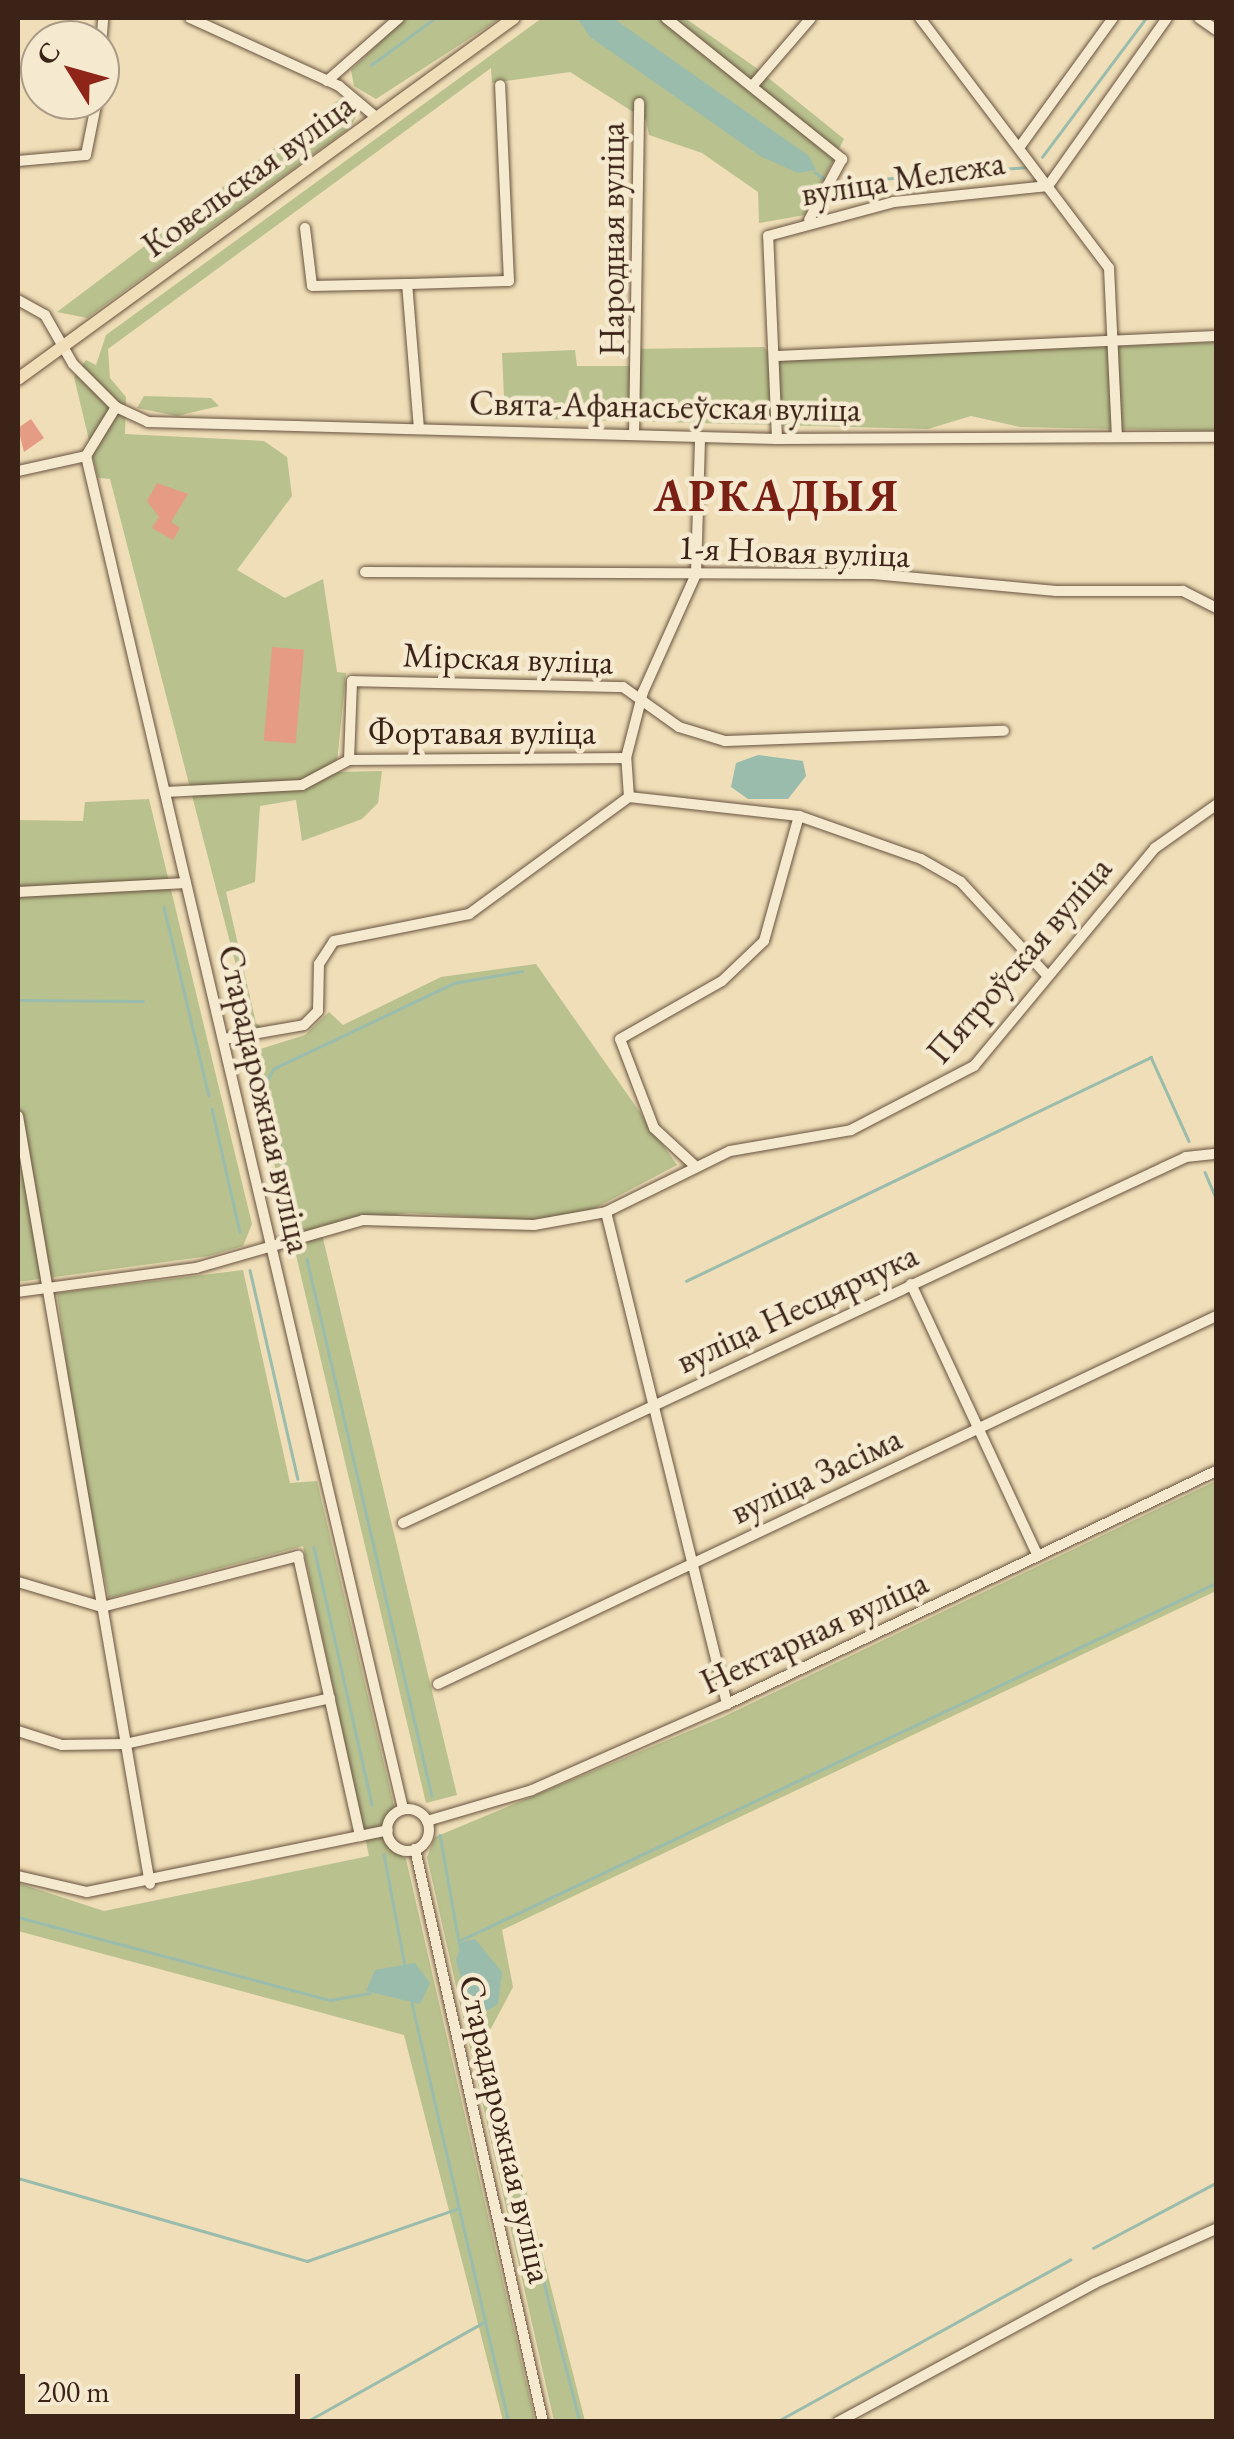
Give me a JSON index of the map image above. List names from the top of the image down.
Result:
{
  "streets": {
    "main road": ["Ковельская вуліца"],
    "street": [
      "вуліца Мележа",
      "Народная вуліца",
      "Свята-Афанасьеўская вуліца",
      "1-я Новая вуліца",
      "Мірская вуліца",
      "Фортавая вуліца",
      "Пятроўская вуліца",
      "Старадарожная вуліца",
      "вуліца Несцярчука",
      "вуліца Засіма",
      "Нектарная вуліца"
    ]
  },
  "crossings": [
    ["вуліца Мележа", "Свята-Афанасьеўская вуліца"],
    ["Народная вуліца", "Свята-Афанасьеўская вуліца"],
    ["Мірская вуліца", "Фортавая вуліца"],
    ["Фортавая вуліца", "Старадарожная вуліца"],
    ["Пятроўская вуліца", "Старадарожная вуліца"]
  ],
  "districts": ["АРКАДЫЯ"],
  "scale_bar": "200 m",
  "north": "top left"
}
